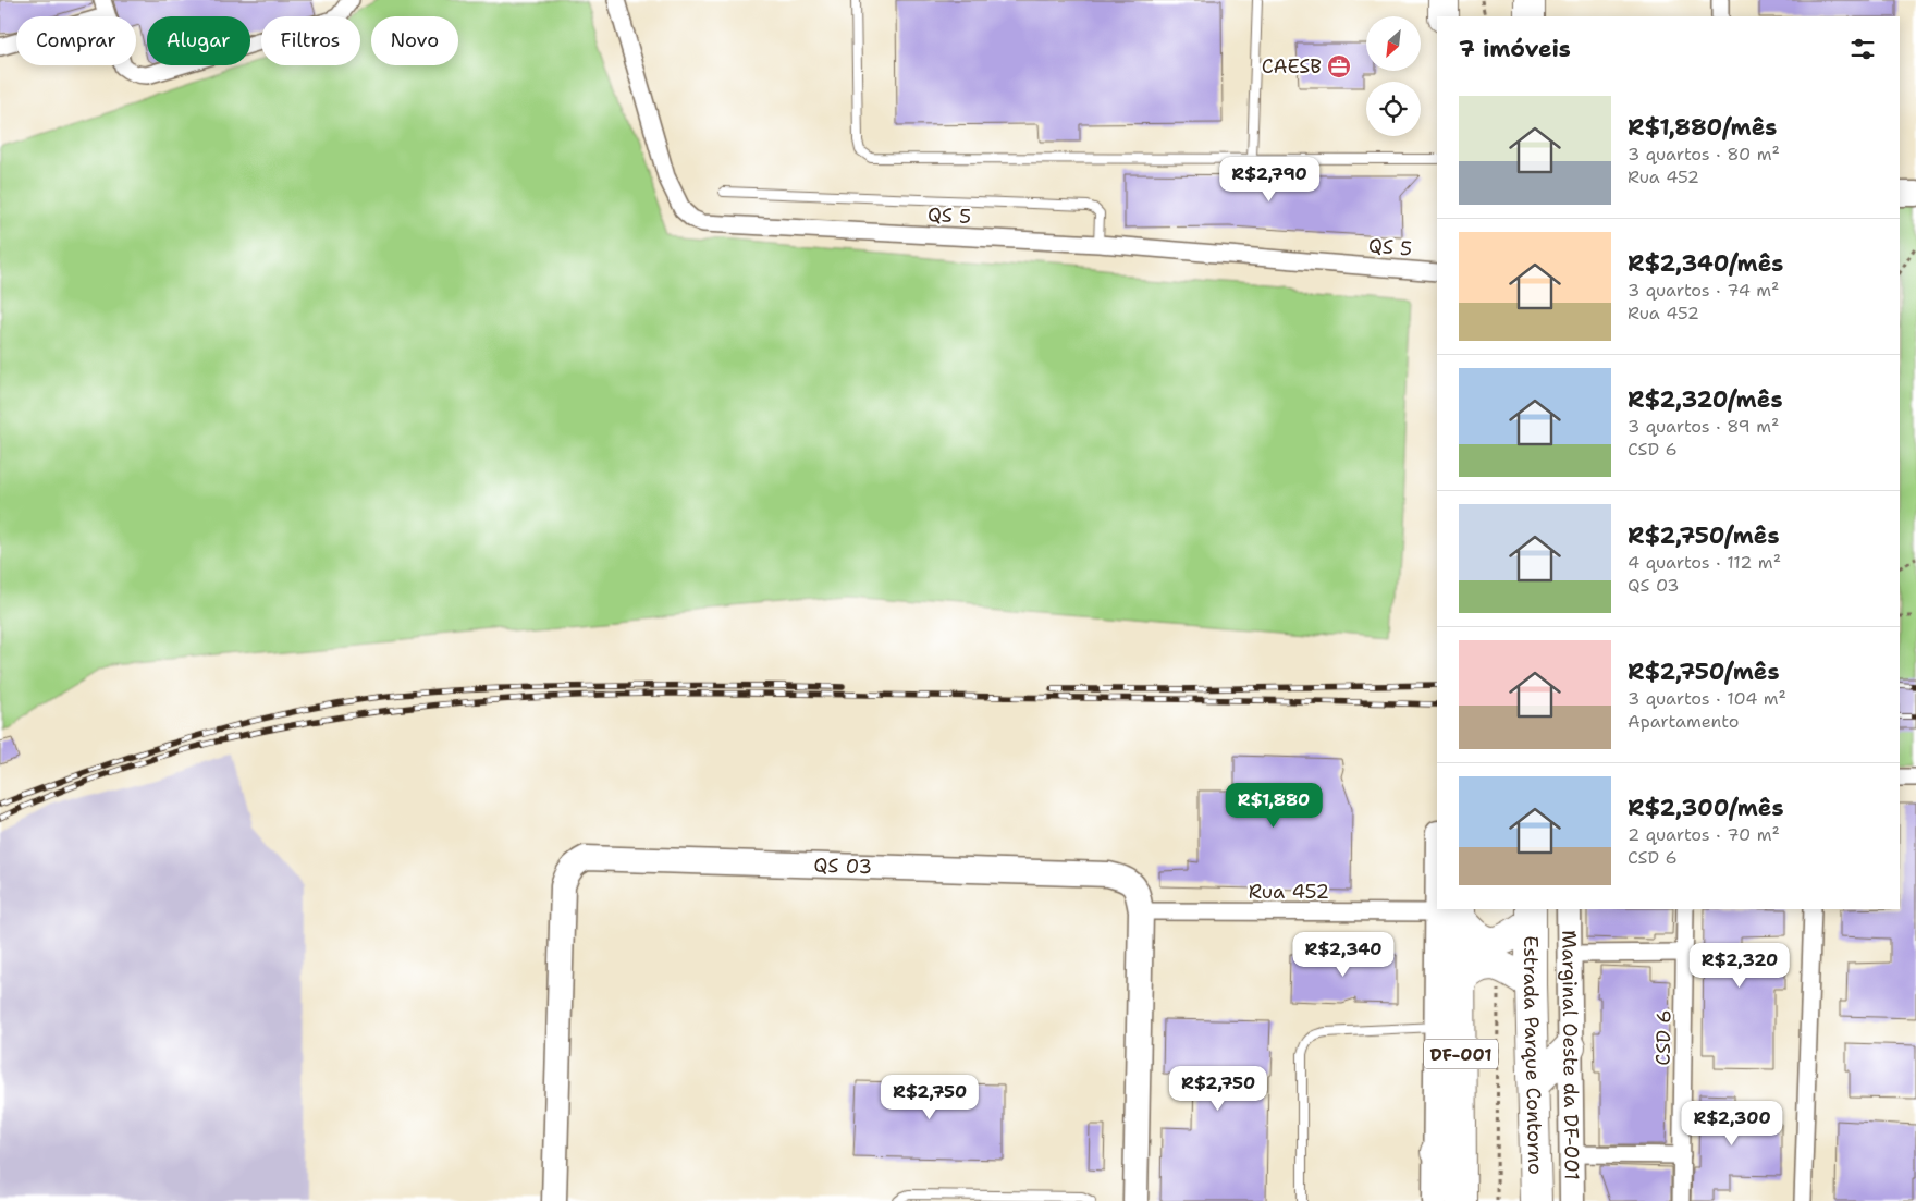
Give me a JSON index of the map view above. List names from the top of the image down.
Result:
{
  "streets": {
    "highway": ["DF-001", "Estrada Parque Contorno"],
    "street": [
      "QS 5",
      "QS 03",
      "Rua 452",
      "CSD 6",
      "Marginal Oeste da DF-001"
    ]
  },
  "crossings": [
    ["QS 03", "Rua 452"],
    ["Rua 452", "DF-001"]
  ],
  "places": {
    "office": ["CAESB"]
  },
  "north": "bottom left",
  "page": {
    "chip": [
      "Comprar",
      "Alugar",
      "Filtros",
      "Novo"
    ],
    "heading": "7 imóveis",
    "list": [
      {
        "name": "R$1,880/mês",
        "note": "3 quartos · 80 m² · Rua 452"
      },
      {
        "name": "R$2,340/mês",
        "note": "3 quartos · 74 m² · Rua 452"
      },
      {
        "name": "R$2,320/mês",
        "note": "3 quartos · 89 m² · CSD 6"
      },
      {
        "name": "R$2,750/mês",
        "note": "4 quartos · 112 m² · QS 03"
      },
      {
        "name": "R$2,750/mês",
        "note": "3 quartos · 104 m² · Apartamento"
      },
      {
        "name": "R$2,300/mês",
        "note": "2 quartos · 70 m² · CSD 6"
      }
    ],
    "price": [
      "R$2,790",
      "R$1,880",
      "R$2,340",
      "R$2,320",
      "R$2,750",
      "R$2,750",
      "R$2,300"
    ]
  }
}
